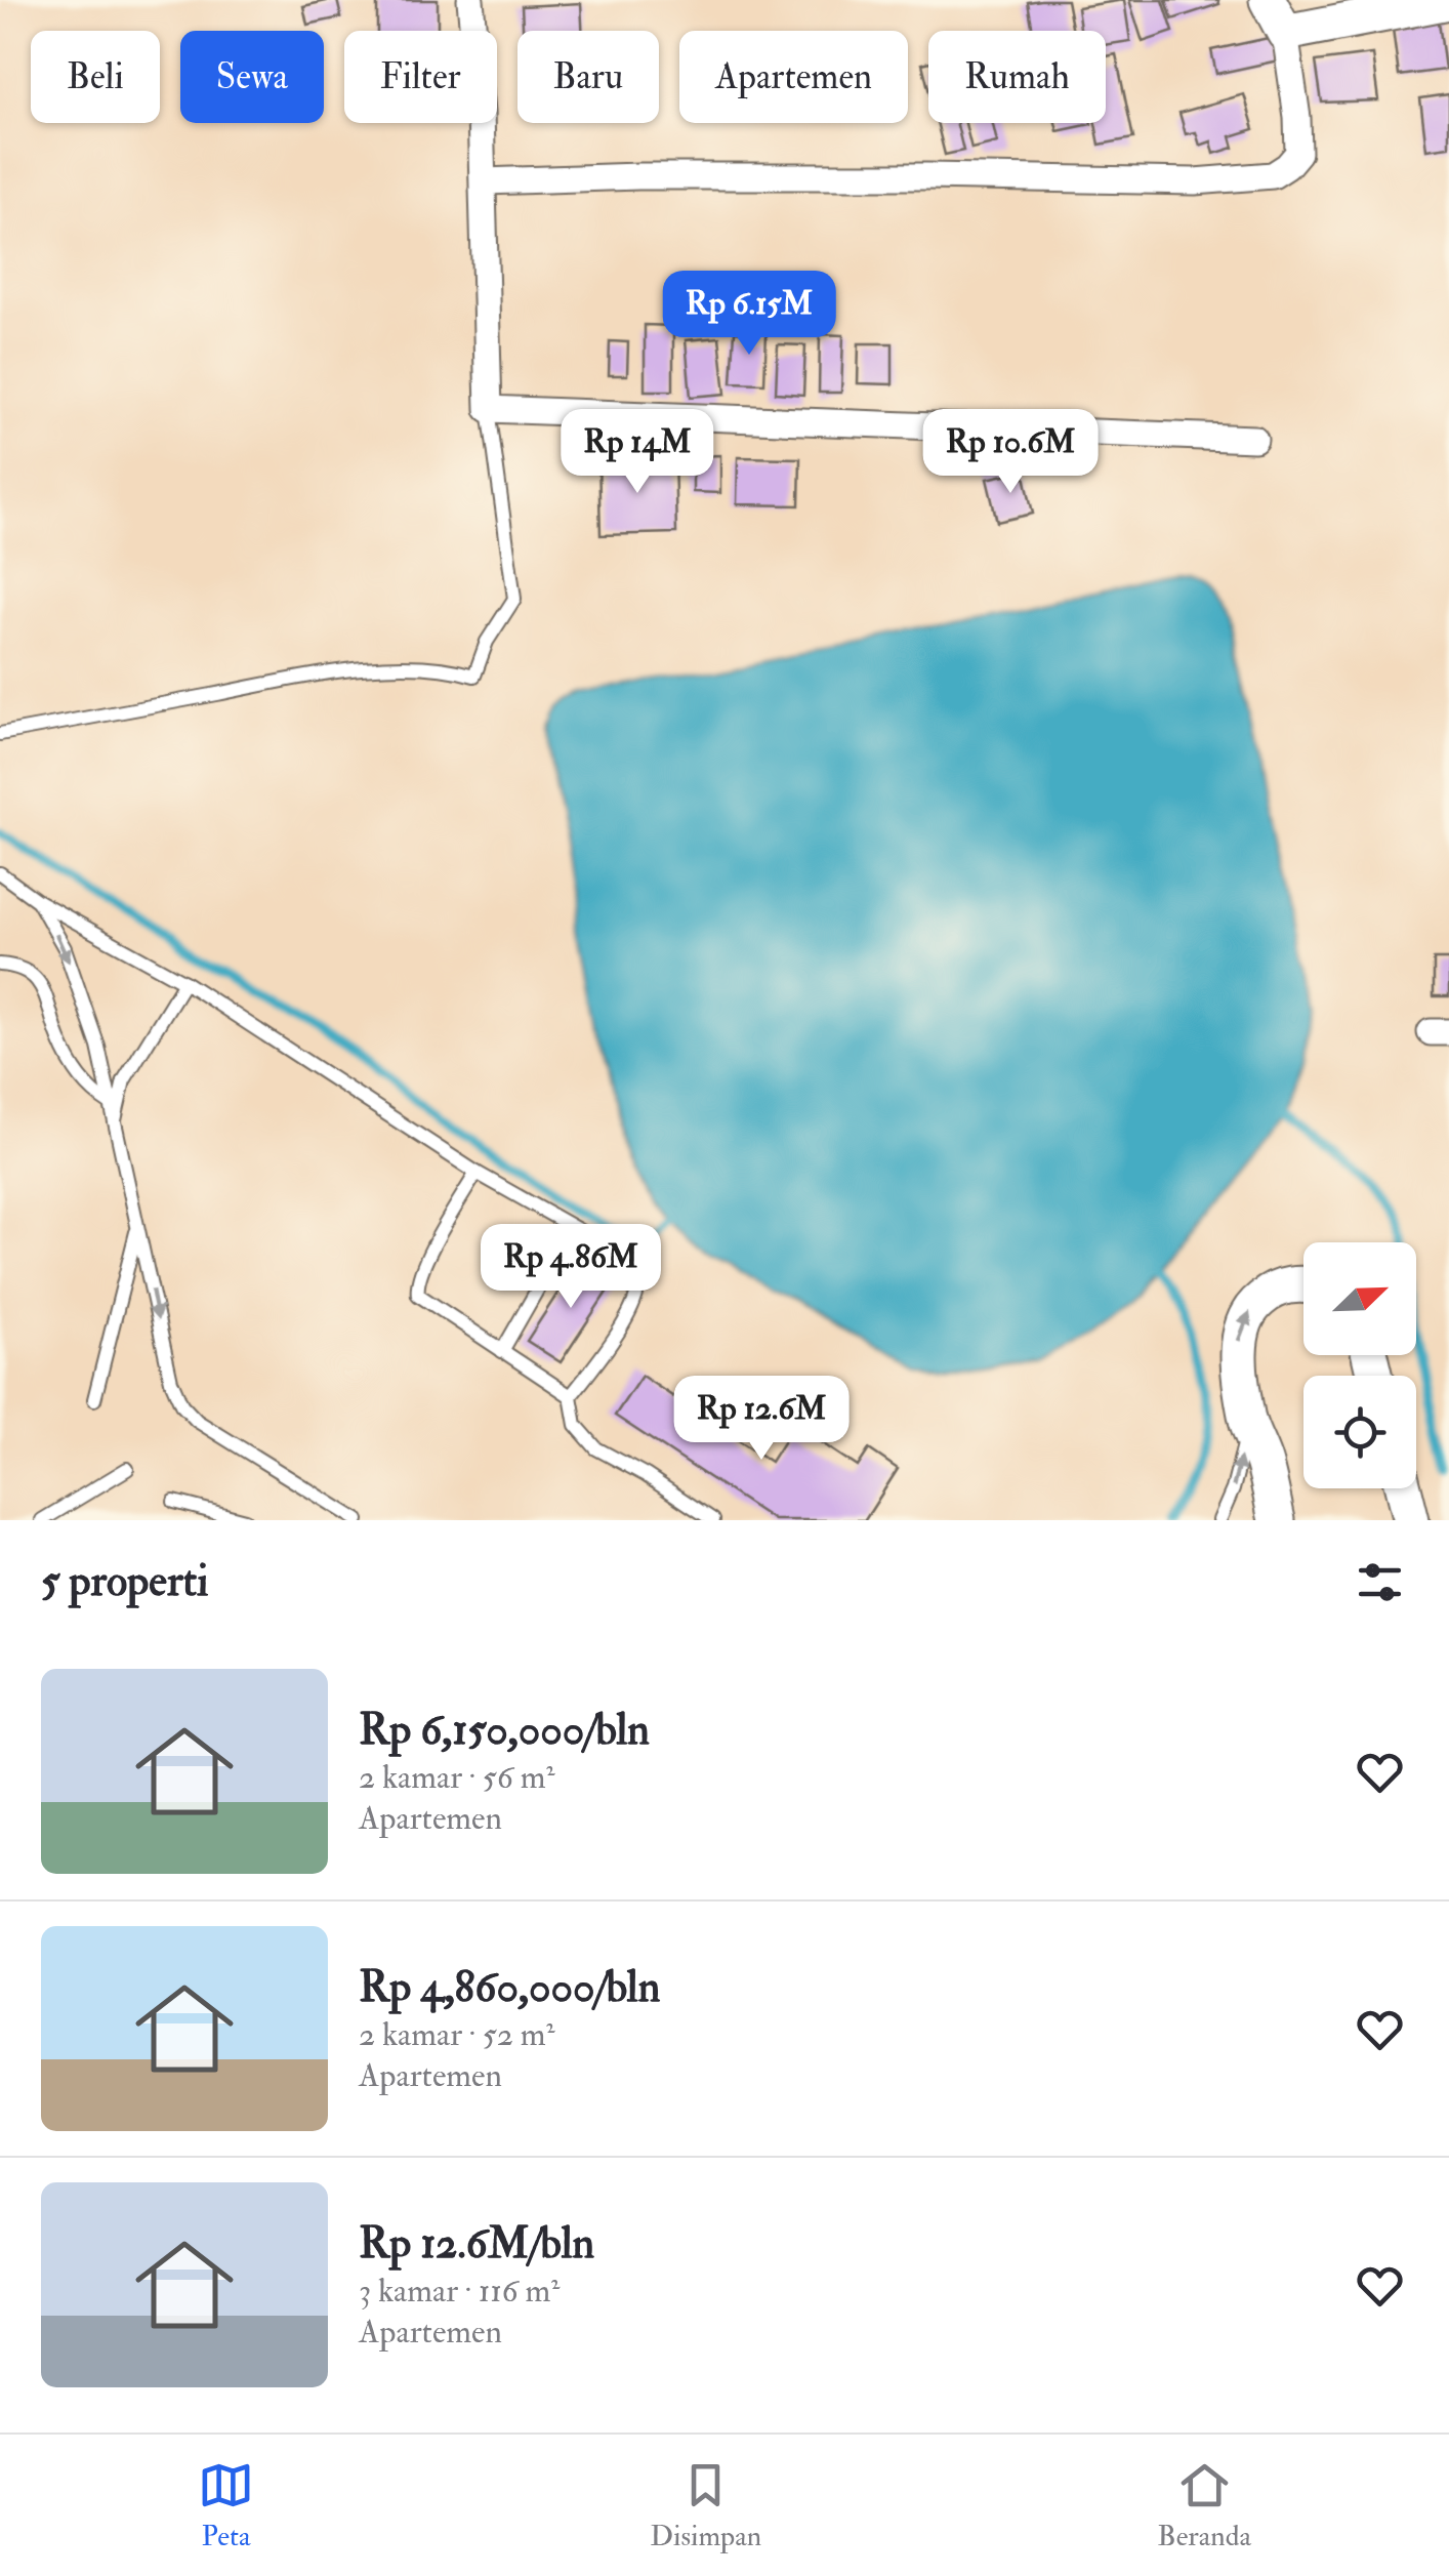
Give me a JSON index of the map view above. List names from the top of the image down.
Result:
{
  "north": "top right",
  "page": {
    "chip": [
      "Beli",
      "Sewa",
      "Filter",
      "Baru",
      "Apartemen",
      "Rumah"
    ],
    "price": [
      "Rp 6.15M",
      "Rp 14M",
      "Rp 10.6M",
      "Rp 4.86M",
      "Rp 12.6M"
    ],
    "heading": "5 properti",
    "list": [
      {
        "name": "Rp 6,150,000/bln",
        "note": "2 kamar · 56 m² · Apartemen"
      },
      {
        "name": "Rp 4,860,000/bln",
        "note": "2 kamar · 52 m² · Apartemen"
      },
      {
        "name": "Rp 12.6M/bln",
        "note": "3 kamar · 116 m² · Apartemen"
      }
    ],
    "tabs": ["Peta", "Disimpan", "Beranda"]
  }
}
